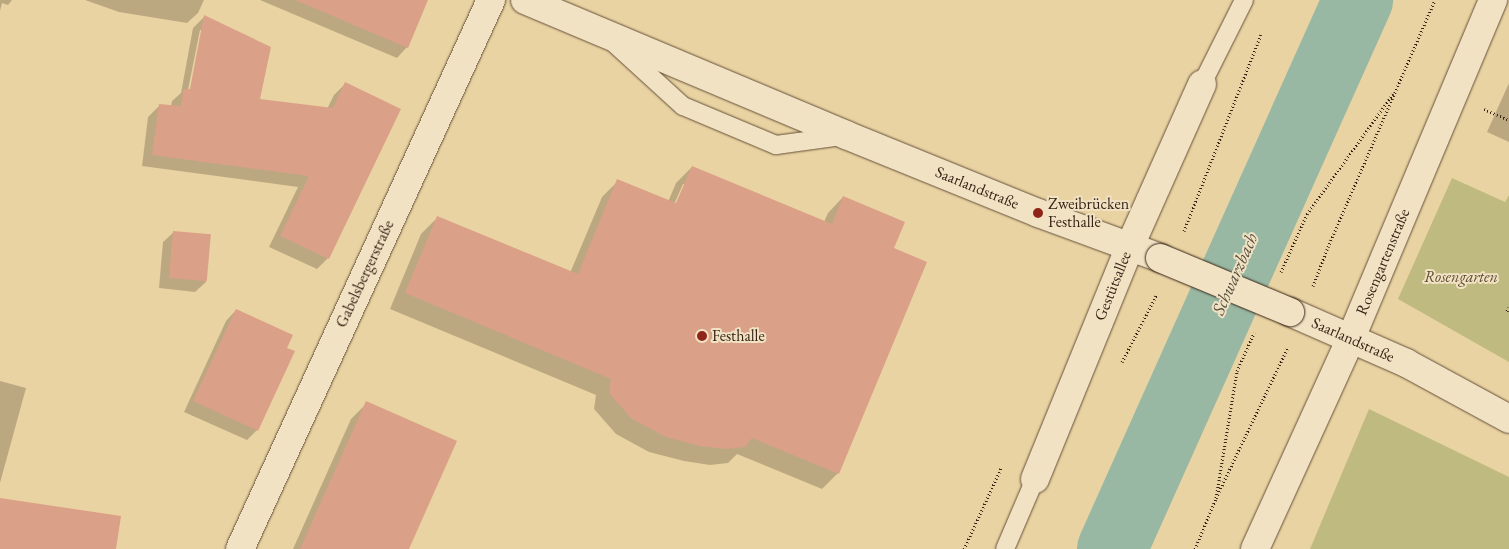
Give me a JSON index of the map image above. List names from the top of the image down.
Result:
{
  "streets": {
    "street": [
      "Saarlandstraße",
      "Rosengartenstraße",
      "Gabelsbergerstraße",
      "Gestütsallee"
    ]
  },
  "crossings": [
    ["Saarlandstraße", "Rosengartenstraße"],
    ["Saarlandstraße", "Gestütsallee"]
  ],
  "water": ["Schwarzbach"],
  "parks": ["Rosengarten"],
  "places": ["Zweibrücken Festhalle", "Festhalle"]
}
